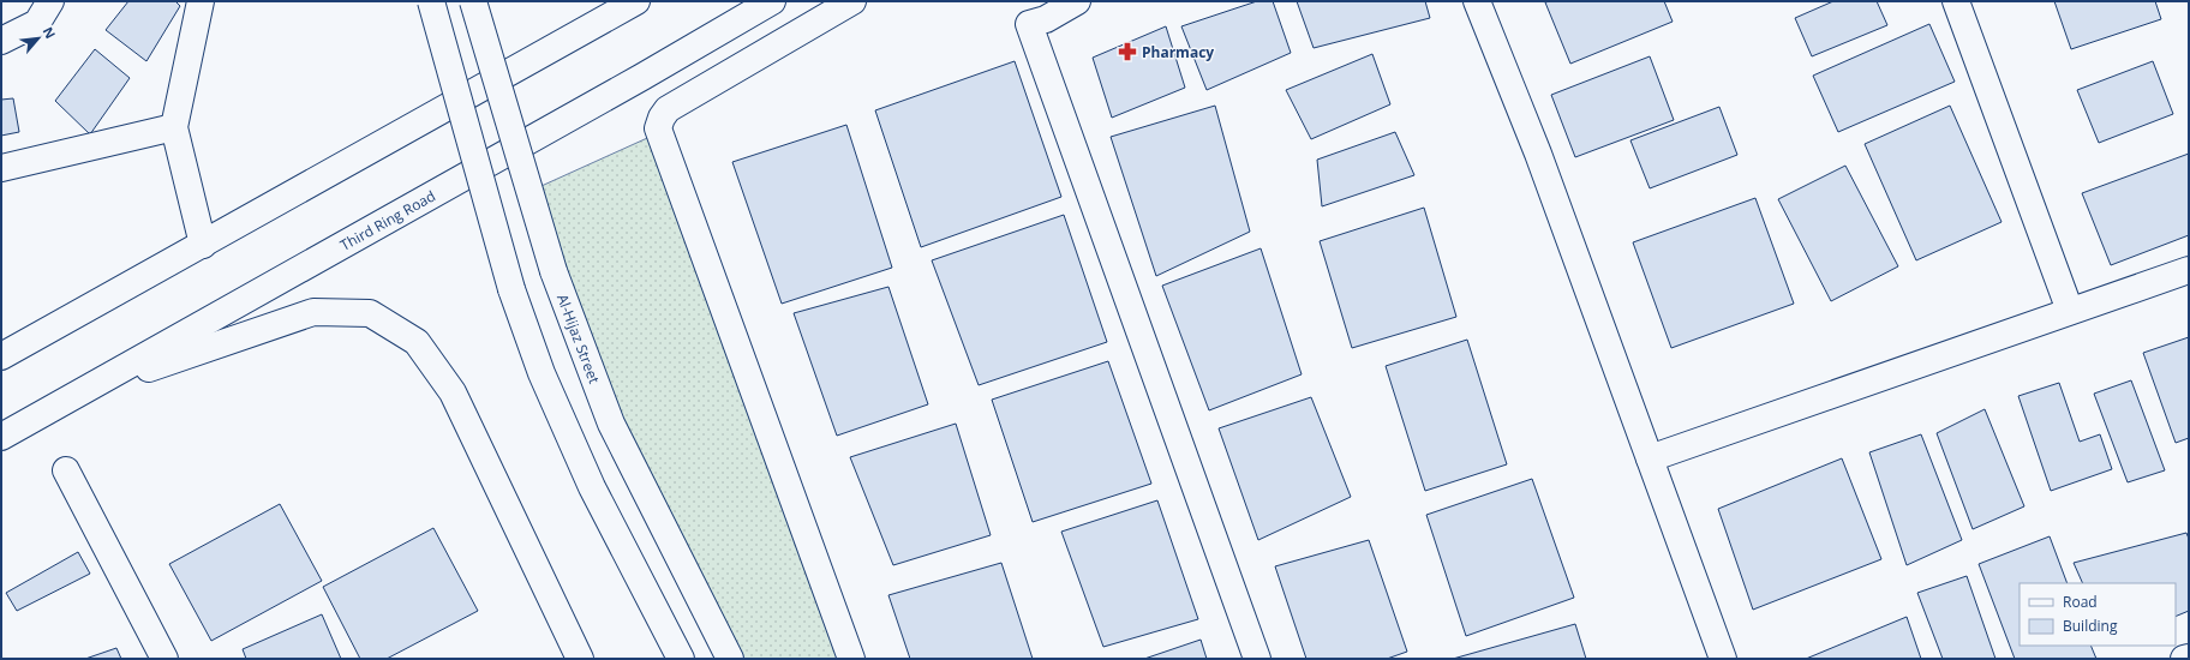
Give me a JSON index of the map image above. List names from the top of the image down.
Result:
{
  "streets": {
    "main road": ["Third Ring Road", "Al-Hijaz Street"]
  },
  "places": {
    "pharmacy": ["Pharmacy"]
  },
  "legend": ["Road", "Building"],
  "north": "top right"
}
